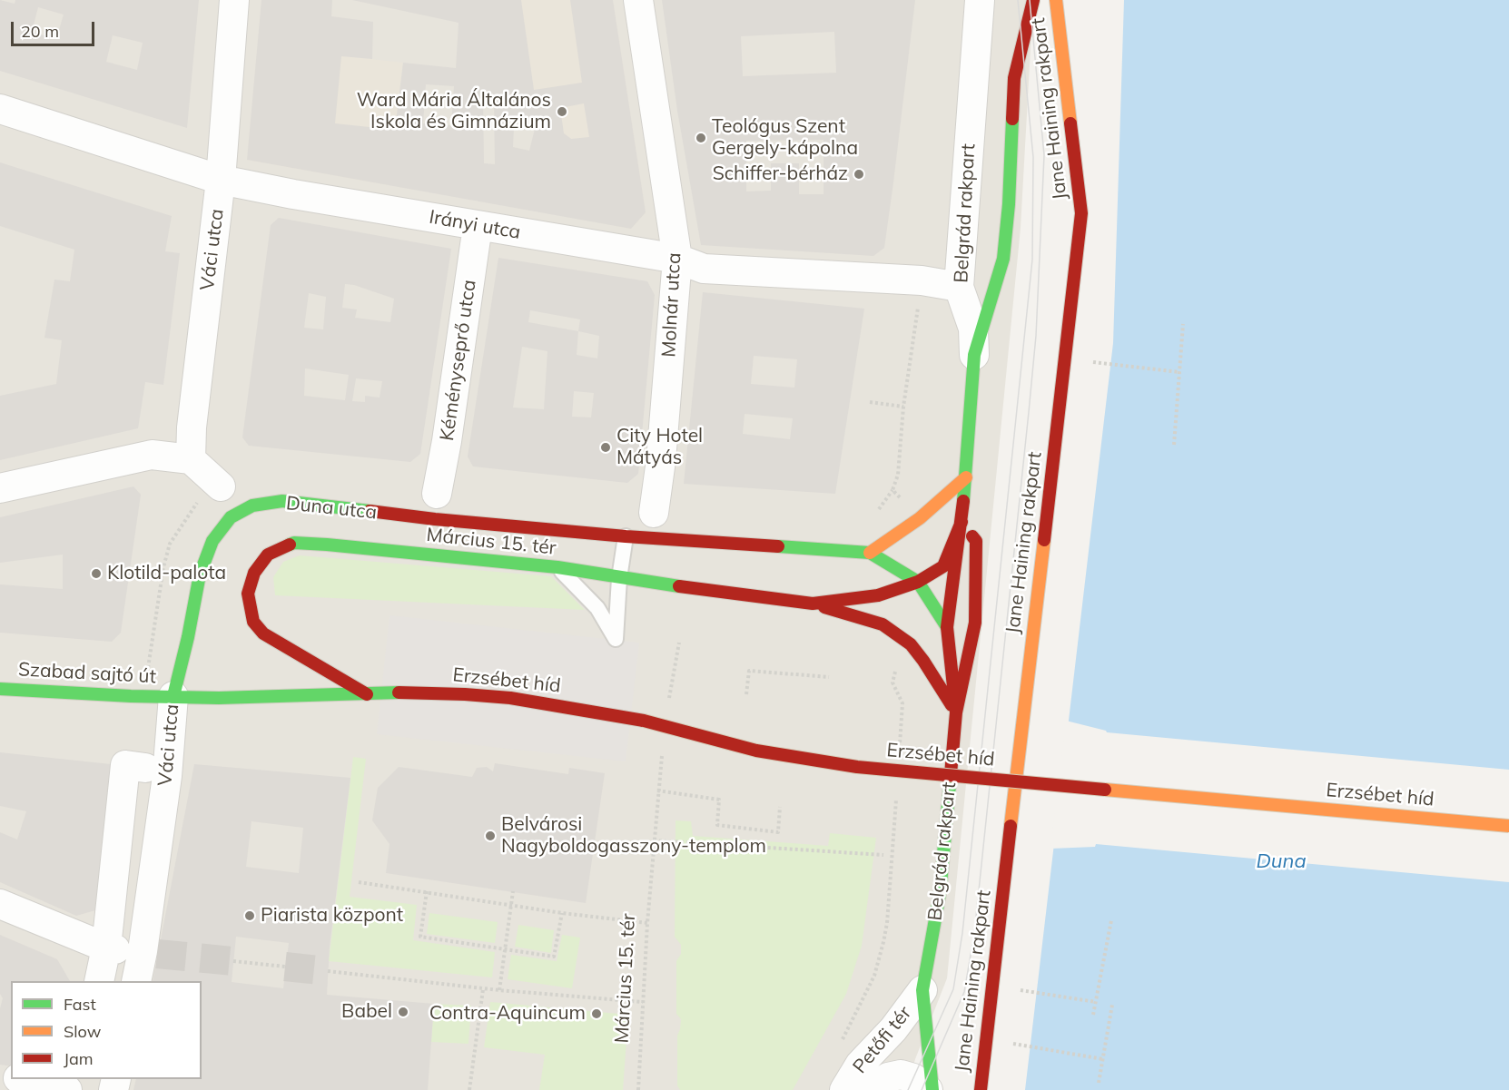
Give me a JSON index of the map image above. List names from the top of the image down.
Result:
{
  "streets": {
    "street": [
      "Jane Haining rakpart",
      "Belgrád rakpart",
      "Irányi utca",
      "Váci utca",
      "Molnár utca",
      "Kéményseprő utca",
      "Duna utca",
      "Március 15. tér",
      "Szabad sajtó út",
      "Erzsébet híd",
      "Petőfi tér"
    ]
  },
  "crossings": [
    ["Belgrád rakpart", "Irányi utca"],
    ["Belgrád rakpart", "Március 15. tér"],
    ["Belgrád rakpart", "Petőfi tér"],
    ["Irányi utca", "Váci utca"],
    ["Irányi utca", "Molnár utca"],
    ["Irányi utca", "Kéményseprő utca"],
    ["Váci utca", "Duna utca"],
    ["Váci utca", "Szabad sajtó út"],
    ["Kéményseprő utca", "Duna utca"],
    ["Kéményseprő utca", "Március 15. tér"],
    ["Duna utca", "Március 15. tér"],
    ["Március 15. tér", "Erzsébet híd"]
  ],
  "water": ["Duna"],
  "places": [
    "Ward Mária Általános Iskola és Gimnázium",
    "Teológus Szent Gergely-kápolna",
    "Schiffer-bérház",
    "City Hotel Mátyás",
    "Klotild-palota",
    "Belvárosi Nagyboldogasszony-templom",
    "Piarista központ",
    "Babel",
    "Contra-Aquincum"
  ],
  "legend": ["Fast", "Slow", "Jam"],
  "scale_bar": "20 m"
}
